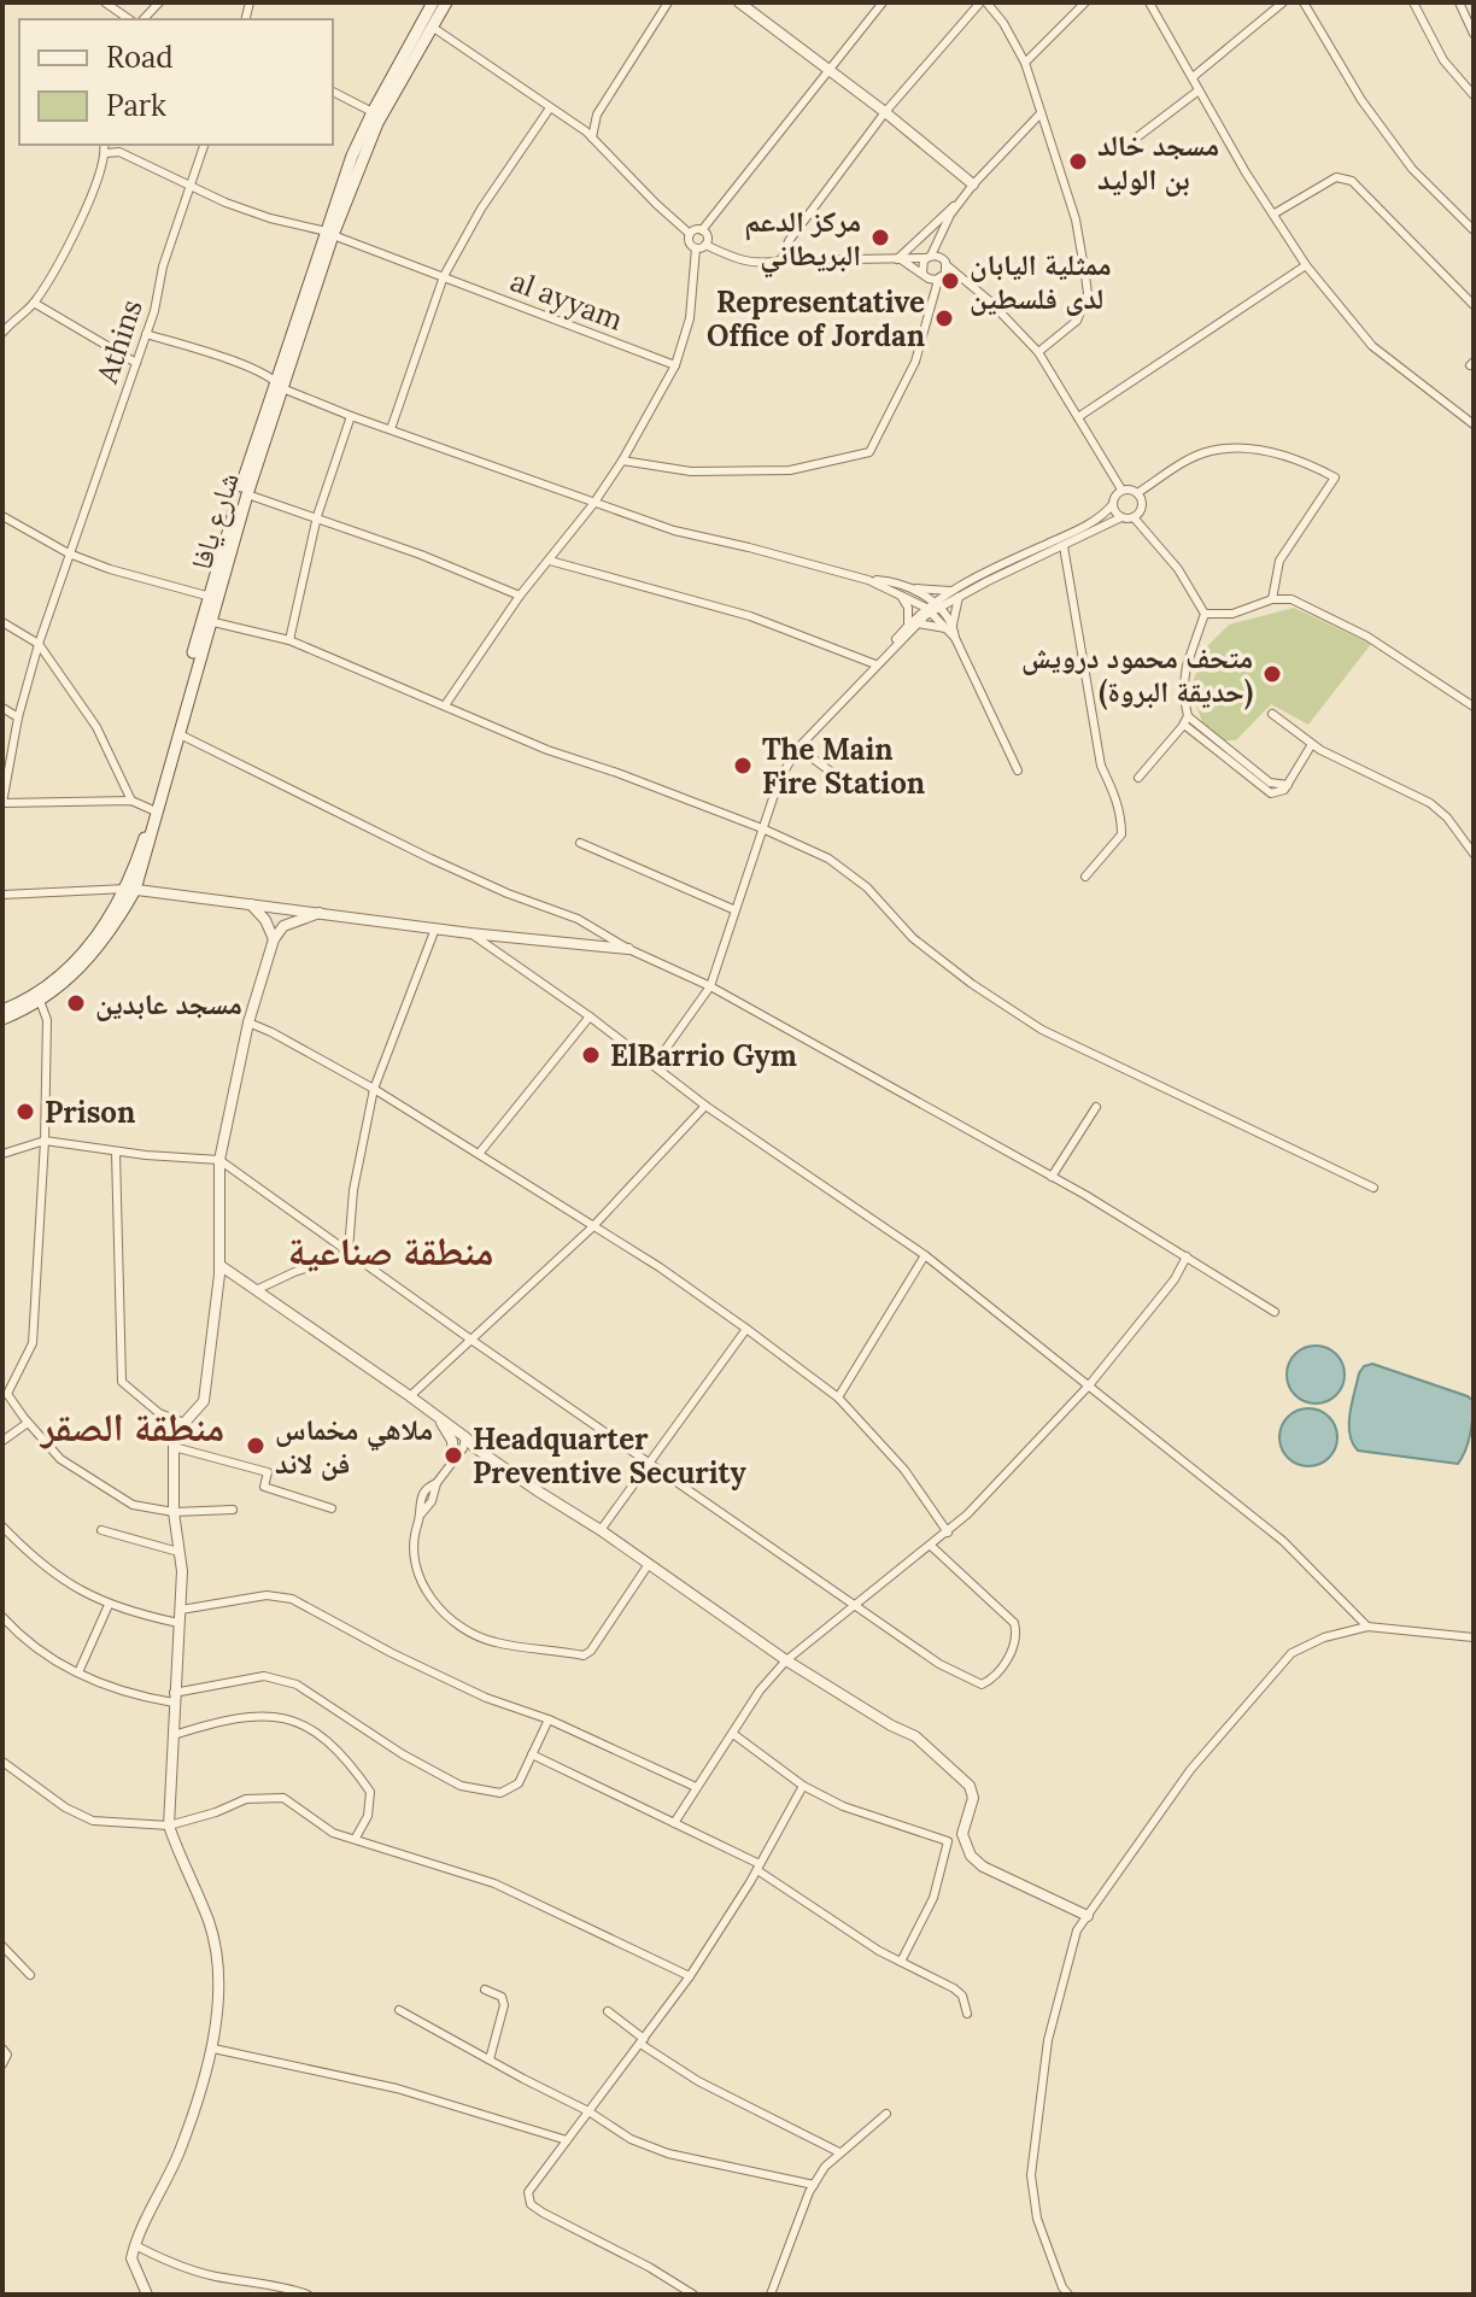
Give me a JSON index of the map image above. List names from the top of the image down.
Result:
{
  "streets": {
    "main road": ["شارع يافا"],
    "street": ["al ayyam", "Athins"]
  },
  "crossings": [
    ["al ayyam", "Athins"],
    ["al ayyam", "شارع يافا"]
  ],
  "districts": ["منطقة صناعية", "منطقة الصقر"],
  "places": [
    "مسجد خالد بن الوليد",
    "مركز الدعم البريطاني",
    "ممثلية اليابان لدى فلسطين",
    "Representative Office of Jordan",
    "متحف محمود درويش (حديقة البروة)",
    "The Main Fire Station",
    "مسجد عابدين",
    "ElBarrio Gym",
    "Prison",
    "ملاهي مخماس فن لاند",
    "Headquarter Preventive Security"
  ],
  "legend": ["Road", "Park"]
}
